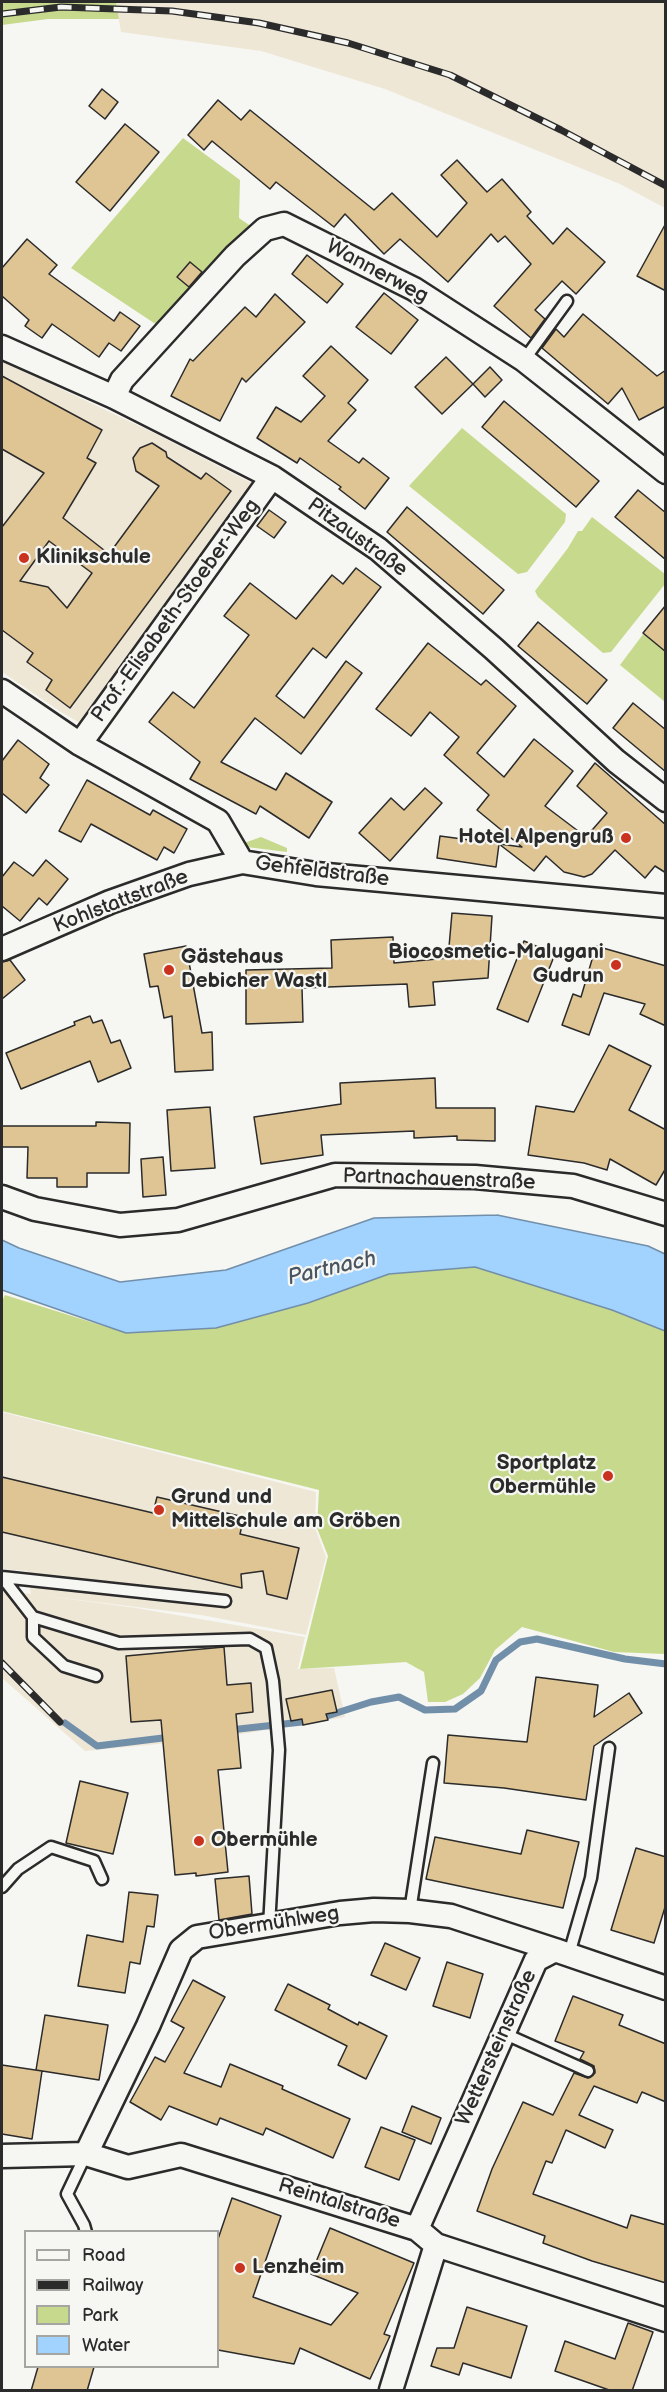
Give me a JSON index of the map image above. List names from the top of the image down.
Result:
{
  "streets": {
    "street": [
      "Wannerweg",
      "Pitzaustraße",
      "Prof.-Elisabeth-Stoeber-Weg",
      "Gehfeldstraße",
      "Kohlstattstraße",
      "Partnachauenstraße",
      "Obermühlweg",
      "Wettersteinstraße",
      "Reintalstraße"
    ]
  },
  "crossings": [
    ["Wannerweg", "Pitzaustraße"],
    ["Pitzaustraße", "Prof.-Elisabeth-Stoeber-Weg"],
    ["Prof.-Elisabeth-Stoeber-Weg", "Gehfeldstraße"],
    ["Gehfeldstraße", "Kohlstattstraße"],
    ["Obermühlweg", "Wettersteinstraße"],
    ["Obermühlweg", "Reintalstraße"],
    ["Wettersteinstraße", "Reintalstraße"]
  ],
  "water": ["Partnach"],
  "places": [
    "Klinikschule",
    "Hotel Alpengruß",
    "Biocosmetic-Malugani Gudrun",
    "Gästehaus Debicher Wastl",
    "Sportplatz Obermühle",
    "Grund und Mittelschule am Gröben",
    "Obermühle",
    "Lenzheim"
  ],
  "legend": [
    "Road",
    "Railway",
    "Park",
    "Water"
  ]
}
